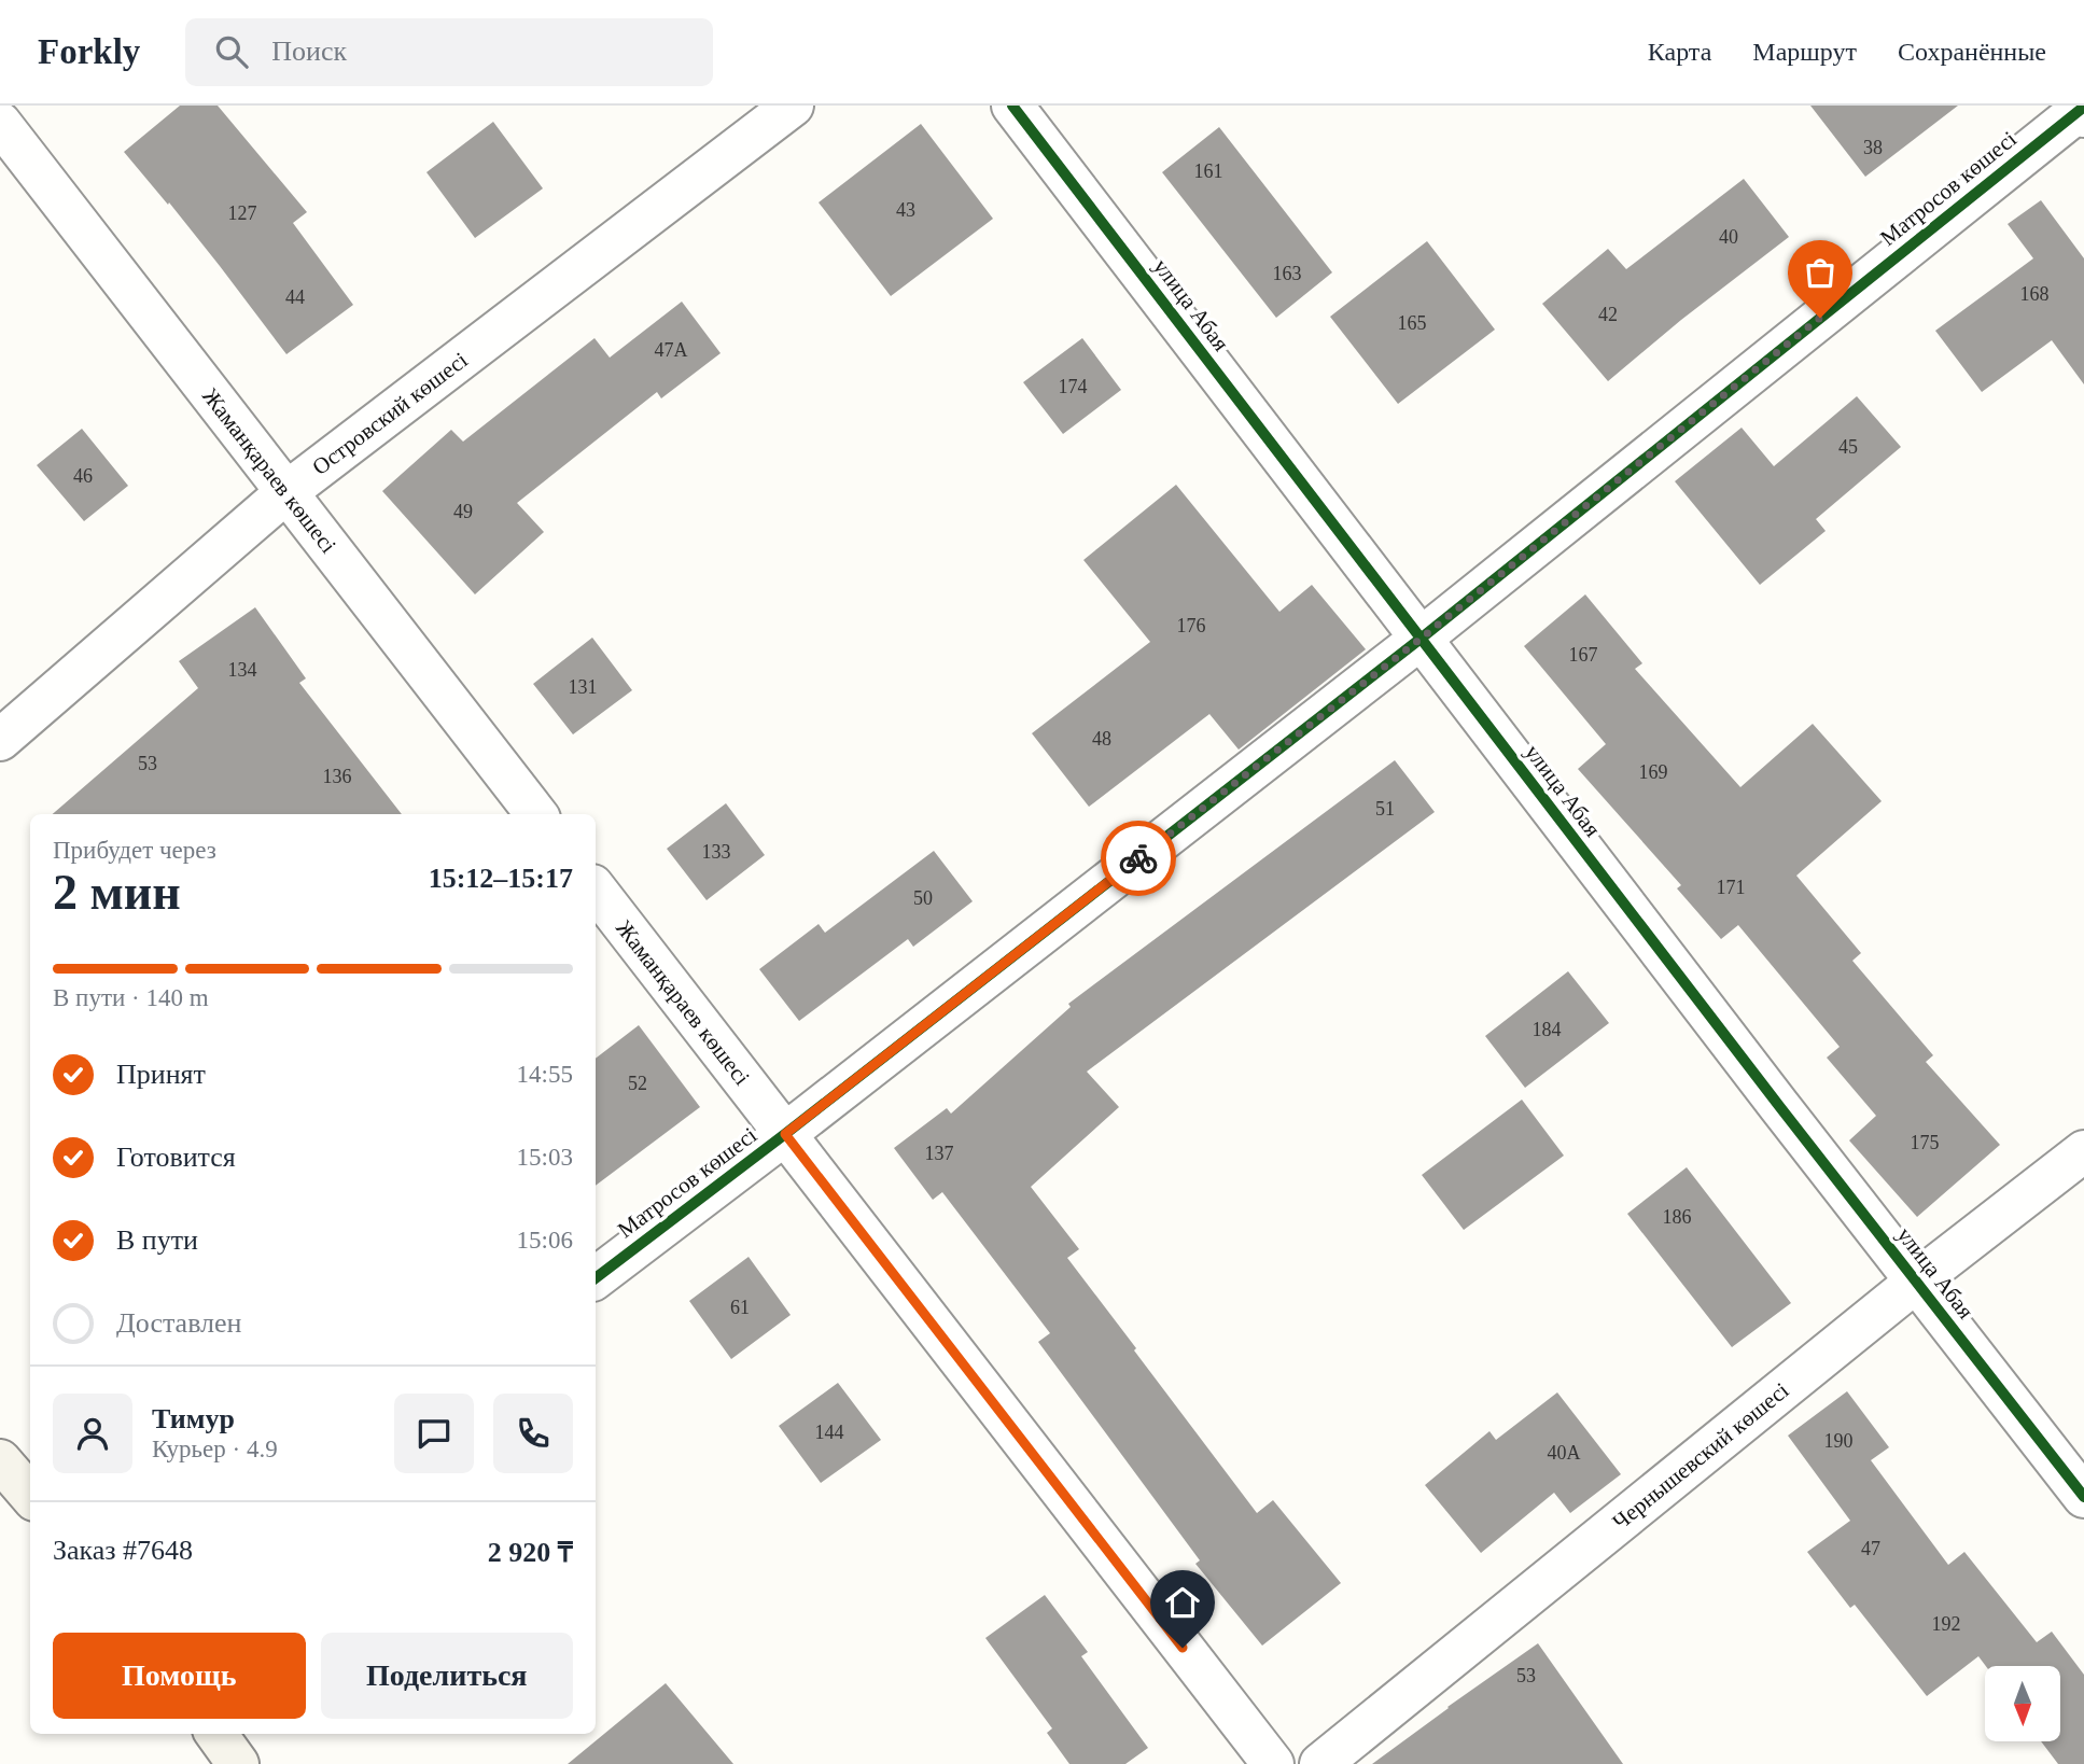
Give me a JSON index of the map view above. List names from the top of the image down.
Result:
{
  "streets": {
    "street": [
      "Матросов көшесі",
      "улица Абая",
      "Островский көшесі",
      "Жаманқараев көшесі",
      "Чернышевский көшесі"
    ]
  },
  "crossings": [
    ["Матросов көшесі", "улица Абая"],
    ["Матросов көшесі", "Жаманқараев көшесі"],
    ["улица Абая", "Чернышевский көшесі"],
    ["Островский көшесі", "Жаманқараев көшесі"]
  ],
  "house_numbers": [
    "38",
    "161",
    "43",
    "127",
    "40",
    "163",
    "168",
    "44",
    "42",
    "165",
    "47А",
    "174",
    "45",
    "46",
    "49",
    "176",
    "167",
    "134",
    "131",
    "48",
    "53",
    "169",
    "136",
    "51",
    "133",
    "171",
    "50",
    "184",
    "52",
    "175",
    "137",
    "186",
    "61",
    "144",
    "190",
    "40А",
    "47",
    "192",
    "53"
  ],
  "north": "bottom",
  "page": {
    "header": "Forkly",
    "search": "Поиск",
    "nav": ["Карта", "Маршрут", "Сохранённые"],
    "heading": ["2 мин", "Прибудет через", "15:12–15:17"],
    "panel": [
      "Тимур",
      "Курьер · 4.9",
      "Заказ #7648",
      "2 920 ₸"
    ],
    "bar": "В пути · 140 m",
    "list": [
      ["Принят", "14:55"],
      ["Готовится", "15:03"],
      ["В пути", "15:06"],
      "Доставлен"
    ],
    "buttons": ["Помощь", "Поделиться"]
  }
}
